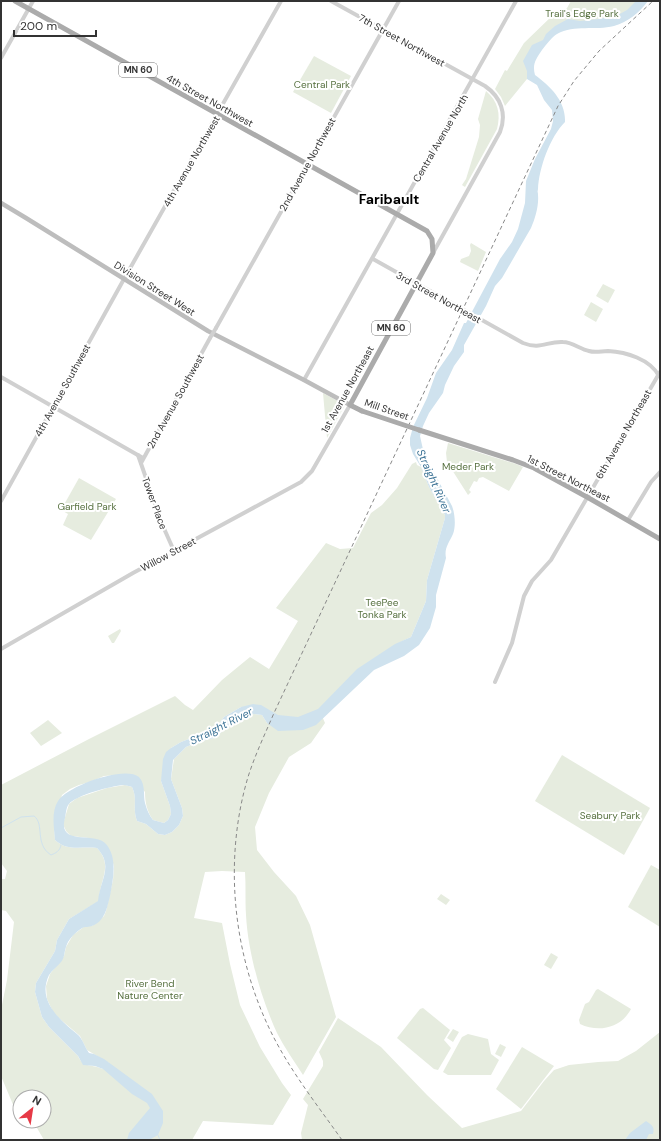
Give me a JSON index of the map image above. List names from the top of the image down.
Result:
{
  "streets": {
    "main road": [
      "MN 60",
      "4th Street Northwest",
      "Division Street West",
      "1st Avenue Northeast",
      "Mill Street",
      "1st Street Northeast"
    ],
    "street": [
      "7th Street Northwest",
      "Central Avenue North",
      "4th Avenue Northwest",
      "2nd Avenue Northwest",
      "3rd Street Northeast",
      "4th Avenue Southwest",
      "2nd Avenue Southwest",
      "6th Avenue Northeast",
      "Tower Place",
      "Willow Street"
    ]
  },
  "crossings": [
    ["7th Street Northwest", "Central Avenue North"],
    ["7th Street Northwest", "2nd Avenue Northwest"],
    ["7th Street Northwest", "1st Avenue Northeast"],
    ["MN 60", "4th Street Northwest"],
    ["MN 60", "Central Avenue North"],
    ["4th Street Northwest", "Central Avenue North"],
    ["4th Street Northwest", "4th Avenue Northwest"],
    ["4th Street Northwest", "2nd Avenue Northwest"],
    ["Central Avenue North", "Division Street West"],
    ["Central Avenue North", "3rd Street Northeast"],
    ["Central Avenue North", "1st Avenue Northeast"],
    ["4th Avenue Northwest", "Division Street West"],
    ["4th Avenue Northwest", "4th Avenue Southwest"],
    ["2nd Avenue Northwest", "2nd Avenue Southwest"],
    ["Division Street West", "1st Avenue Northeast"],
    ["Division Street West", "4th Avenue Southwest"],
    ["Division Street West", "Mill Street"],
    ["3rd Street Northeast", "1st Avenue Northeast"],
    ["3rd Street Northeast", "6th Avenue Northeast"],
    ["1st Avenue Northeast", "Mill Street"],
    ["1st Avenue Northeast", "Willow Street"],
    ["2nd Avenue Southwest", "Tower Place"],
    ["Mill Street", "1st Street Northeast"],
    ["6th Avenue Northeast", "1st Street Northeast"],
    ["Tower Place", "Willow Street"]
  ],
  "districts": ["Faribault"],
  "water": ["Straight River"],
  "parks": [
    "Trail's Edge Park",
    "Central Park",
    "Meder Park",
    "Garfield Park",
    "TeePee Tonka Park",
    "Seabury Park",
    "River Bend Nature Center"
  ],
  "scale_bar": "200 m",
  "north": "top right"
}
